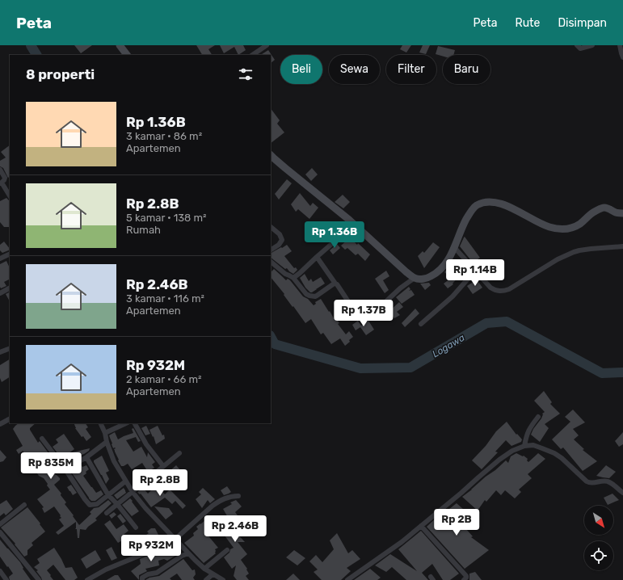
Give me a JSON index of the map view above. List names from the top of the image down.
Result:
{
  "water": ["Logawa"],
  "north": "bottom right",
  "page": {
    "header": "Peta",
    "nav": ["Peta", "Rute", "Disimpan"],
    "chip": [
      "Beli",
      "Sewa",
      "Filter",
      "Baru"
    ],
    "heading": "8 properti",
    "list": [
      {
        "name": "Rp 1.36B",
        "note": "3 kamar · 86 m² · Apartemen"
      },
      {
        "name": "Rp 2.8B",
        "note": "5 kamar · 138 m² · Rumah"
      },
      {
        "name": "Rp 2.46B",
        "note": "3 kamar · 116 m² · Apartemen"
      },
      {
        "name": "Rp 932M",
        "note": "2 kamar · 66 m² · Apartemen"
      }
    ],
    "price": [
      "Rp 1.36B",
      "Rp 1.14B",
      "Rp 1.37B",
      "Rp 835M",
      "Rp 2.8B",
      "Rp 2B",
      "Rp 2.46B",
      "Rp 932M"
    ]
  }
}
